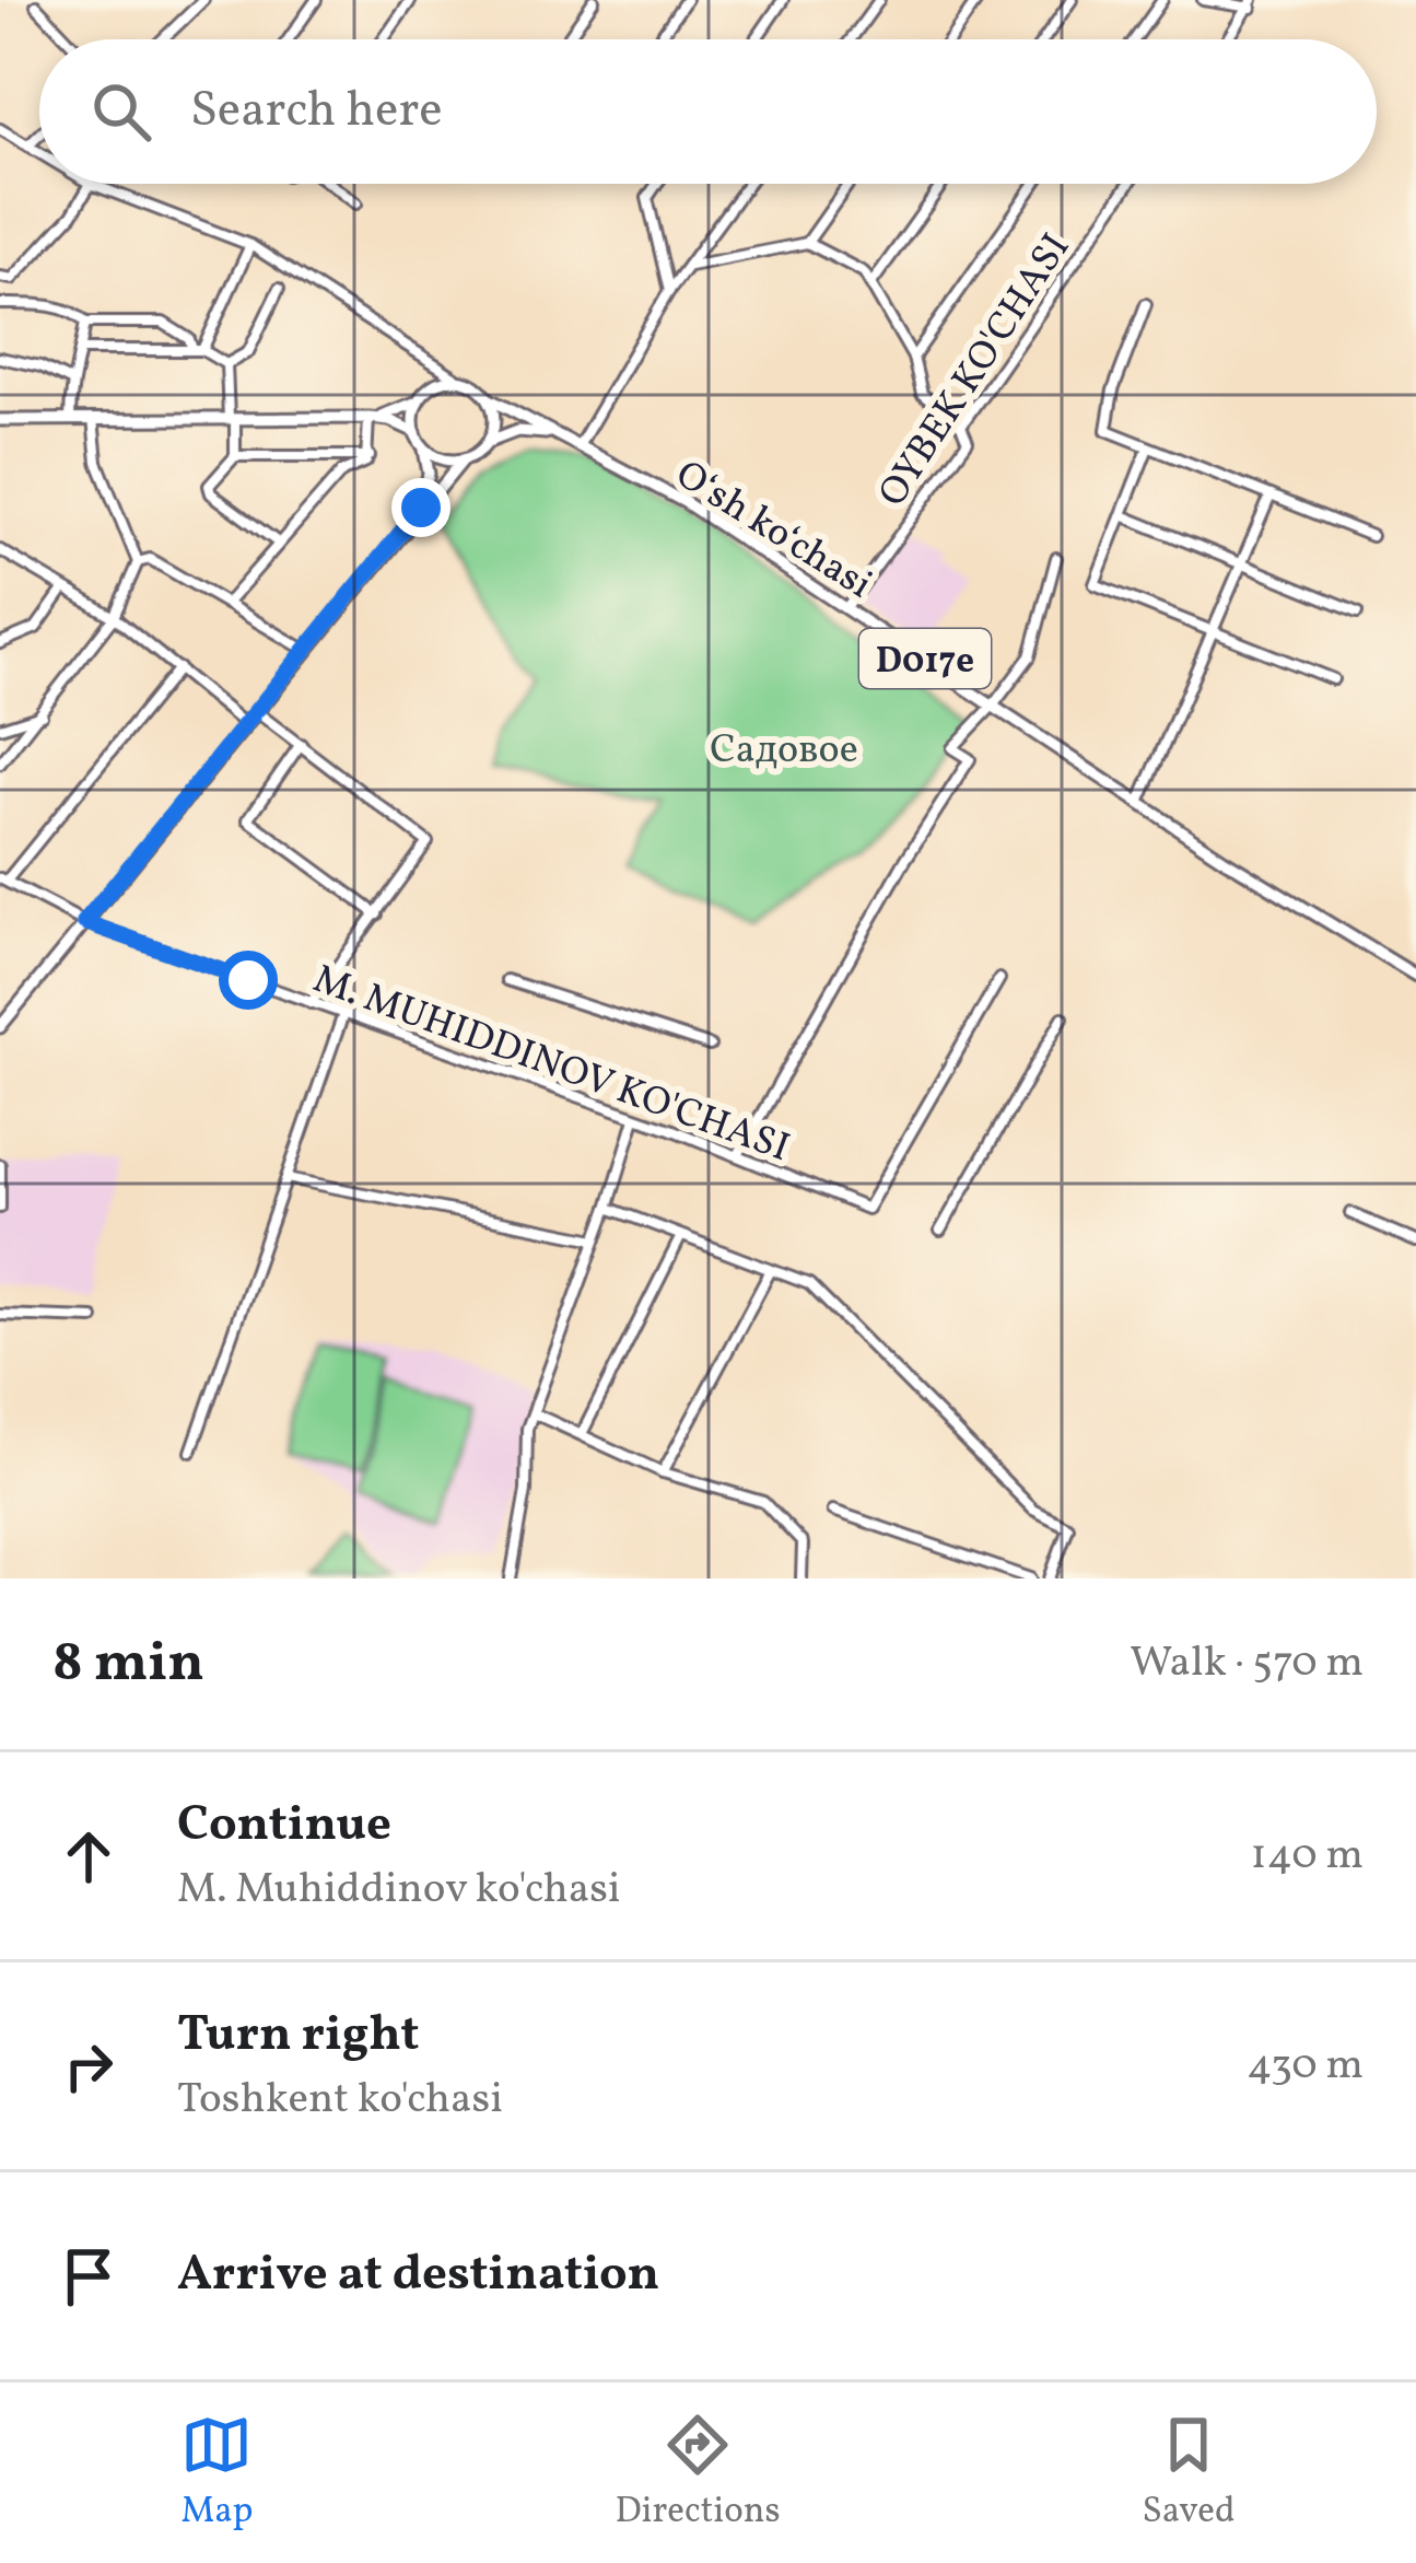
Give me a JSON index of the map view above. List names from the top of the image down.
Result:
{
  "streets": {
    "main road": ["Oʻsh koʻchasi", "D017e"],
    "street": ["OYBEK KO'CHASI", "M. MUHIDDINOV KO'CHASI"]
  },
  "crossings": [
    ["OYBEK KO'CHASI", "Oʻsh koʻchasi"],
    ["Oʻsh koʻchasi", "D017e"]
  ],
  "parks": ["Садовое"],
  "page": {
    "search": "Search here",
    "heading": ["8 min", "Walk · 570 m"],
    "list": [
      ["Continue", "M. Muhiddinov ko'chasi", "140 m"],
      ["Turn right", "Toshkent ko'chasi", "430 m"],
      "Arrive at destination"
    ],
    "nav": ["Map", "Directions", "Saved"]
  }
}
